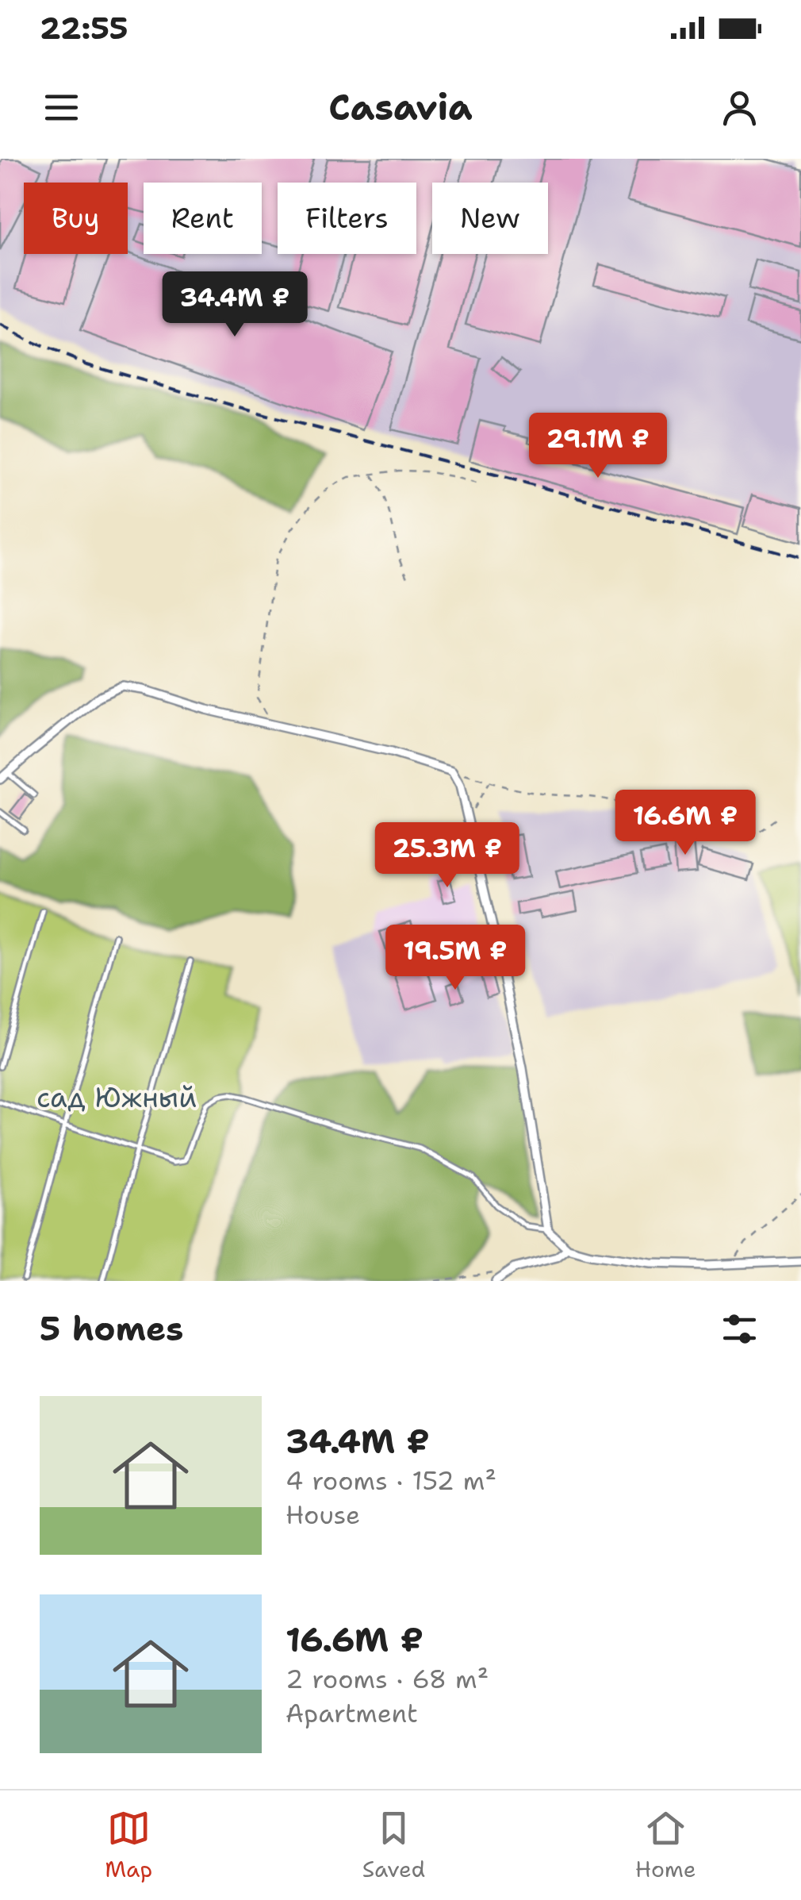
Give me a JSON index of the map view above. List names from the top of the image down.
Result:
{
  "parks": ["сад Южный"],
  "page": {
    "status": "22:55",
    "header": "Casavia",
    "chip": [
      "Buy",
      "Rent",
      "Filters",
      "New"
    ],
    "price": [
      "34.4M ₽",
      "29.1M ₽",
      "16.6M ₽",
      "25.3M ₽",
      "19.5M ₽"
    ],
    "heading": "5 homes",
    "list": [
      {
        "name": "34.4M ₽",
        "note": "4 rooms · 152 m² · House"
      },
      {
        "name": "16.6M ₽",
        "note": "2 rooms · 68 m² · Apartment"
      }
    ],
    "tabs": ["Map", "Saved", "Home"]
  }
}
